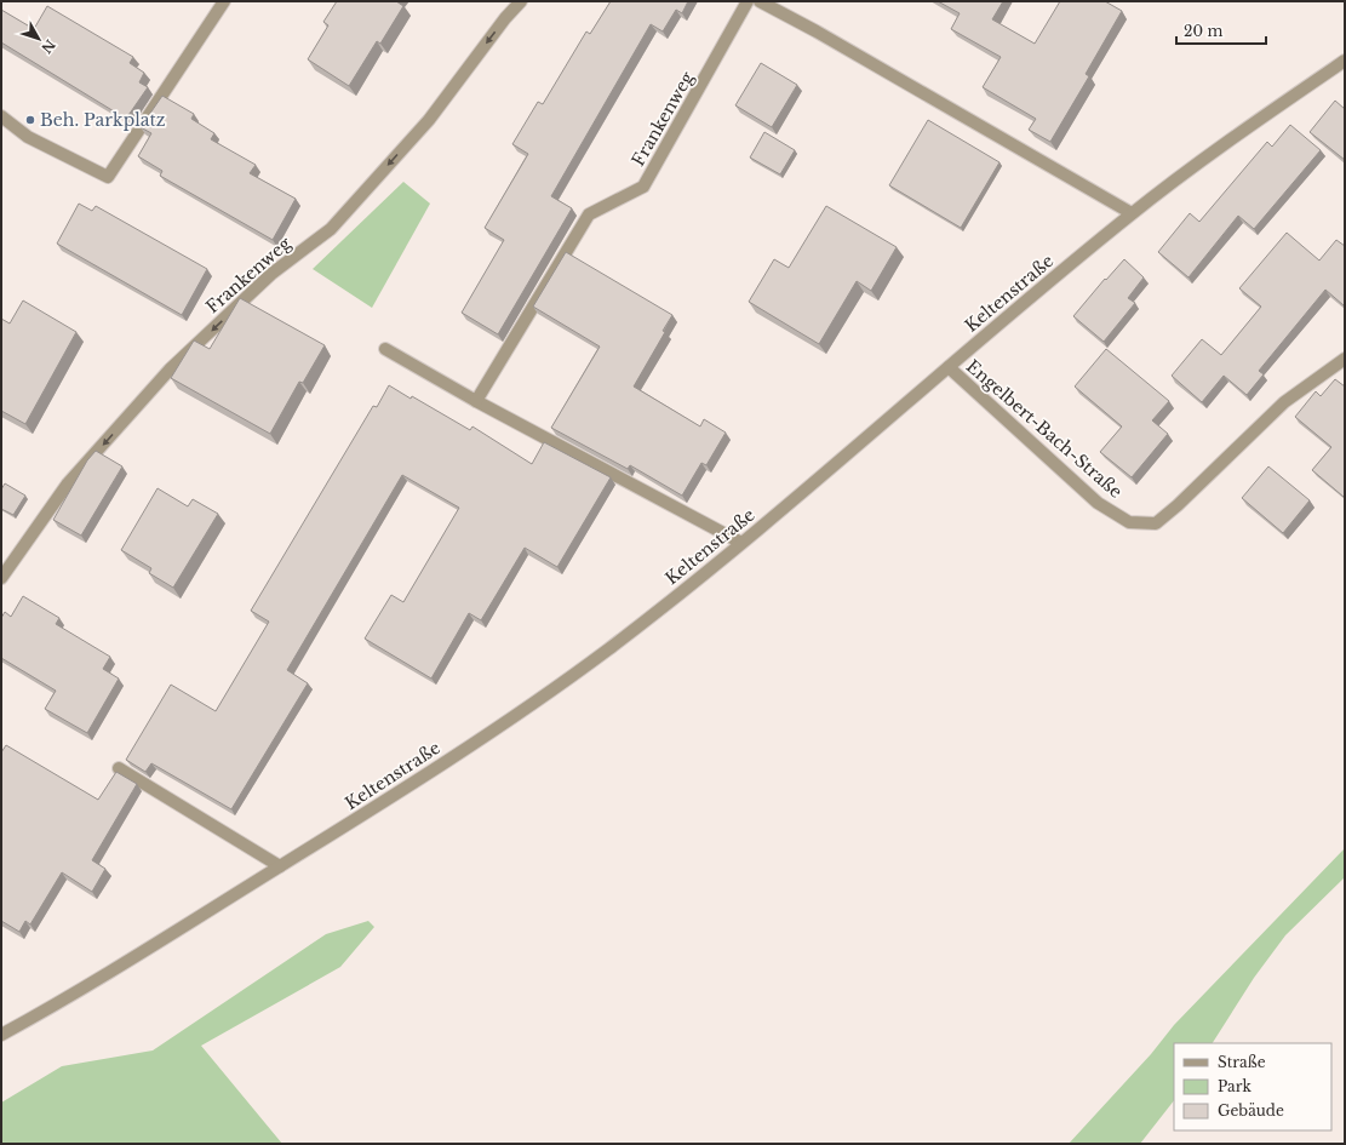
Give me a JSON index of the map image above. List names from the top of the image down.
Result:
{
  "streets": {
    "street": ["Frankenweg", "Keltenstraße", "Engelbert-Bach-Straße"]
  },
  "crossings": [
    ["Keltenstraße", "Engelbert-Bach-Straße"]
  ],
  "one_way": ["Frankenweg"],
  "places": ["Beh. Parkplatz"],
  "legend": ["Straße", "Park", "Gebäude"],
  "scale_bar": "20 m",
  "north": "bottom right"
}
